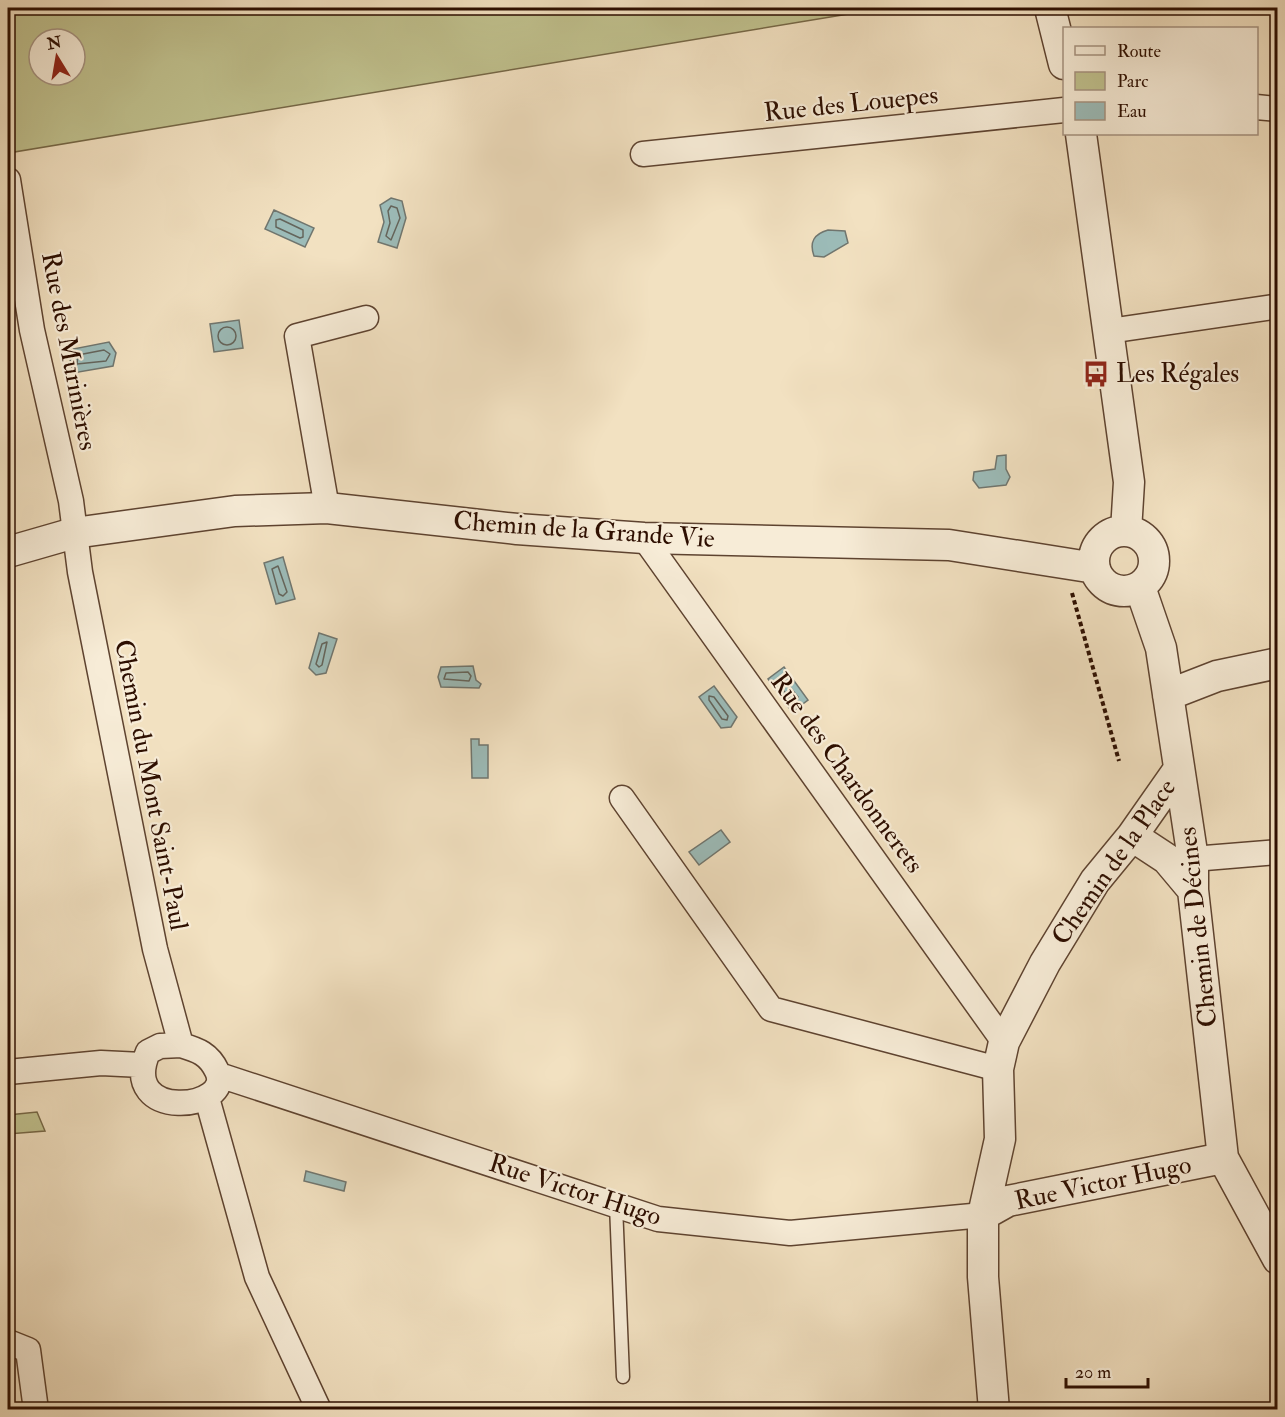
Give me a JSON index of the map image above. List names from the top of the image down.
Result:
{
  "streets": {
    "street": [
      "Rue des Louepes",
      "Rue des Murinières",
      "Chemin de la Grande Vie",
      "Rue des Chardonnerets",
      "Chemin du Mont Saint-Paul",
      "Chemin de la Place",
      "Chemin de Décines",
      "Rue Victor Hugo"
    ]
  },
  "crossings": [
    ["Rue des Murinières", "Chemin de la Grande Vie"],
    ["Rue des Murinières", "Chemin du Mont Saint-Paul"],
    ["Chemin de la Grande Vie", "Rue des Chardonnerets"],
    ["Chemin de la Grande Vie", "Chemin du Mont Saint-Paul"],
    ["Chemin de la Grande Vie", "Chemin de Décines"],
    ["Rue des Chardonnerets", "Chemin de la Place"],
    ["Chemin du Mont Saint-Paul", "Rue Victor Hugo"],
    ["Chemin de la Place", "Chemin de Décines"],
    ["Chemin de la Place", "Rue Victor Hugo"],
    ["Chemin de Décines", "Rue Victor Hugo"]
  ],
  "places": {
    "bus stop": ["Les Régales"]
  },
  "legend": ["Route", "Parc", "Eau"],
  "scale_bar": "20 m",
  "north": "top"
}
